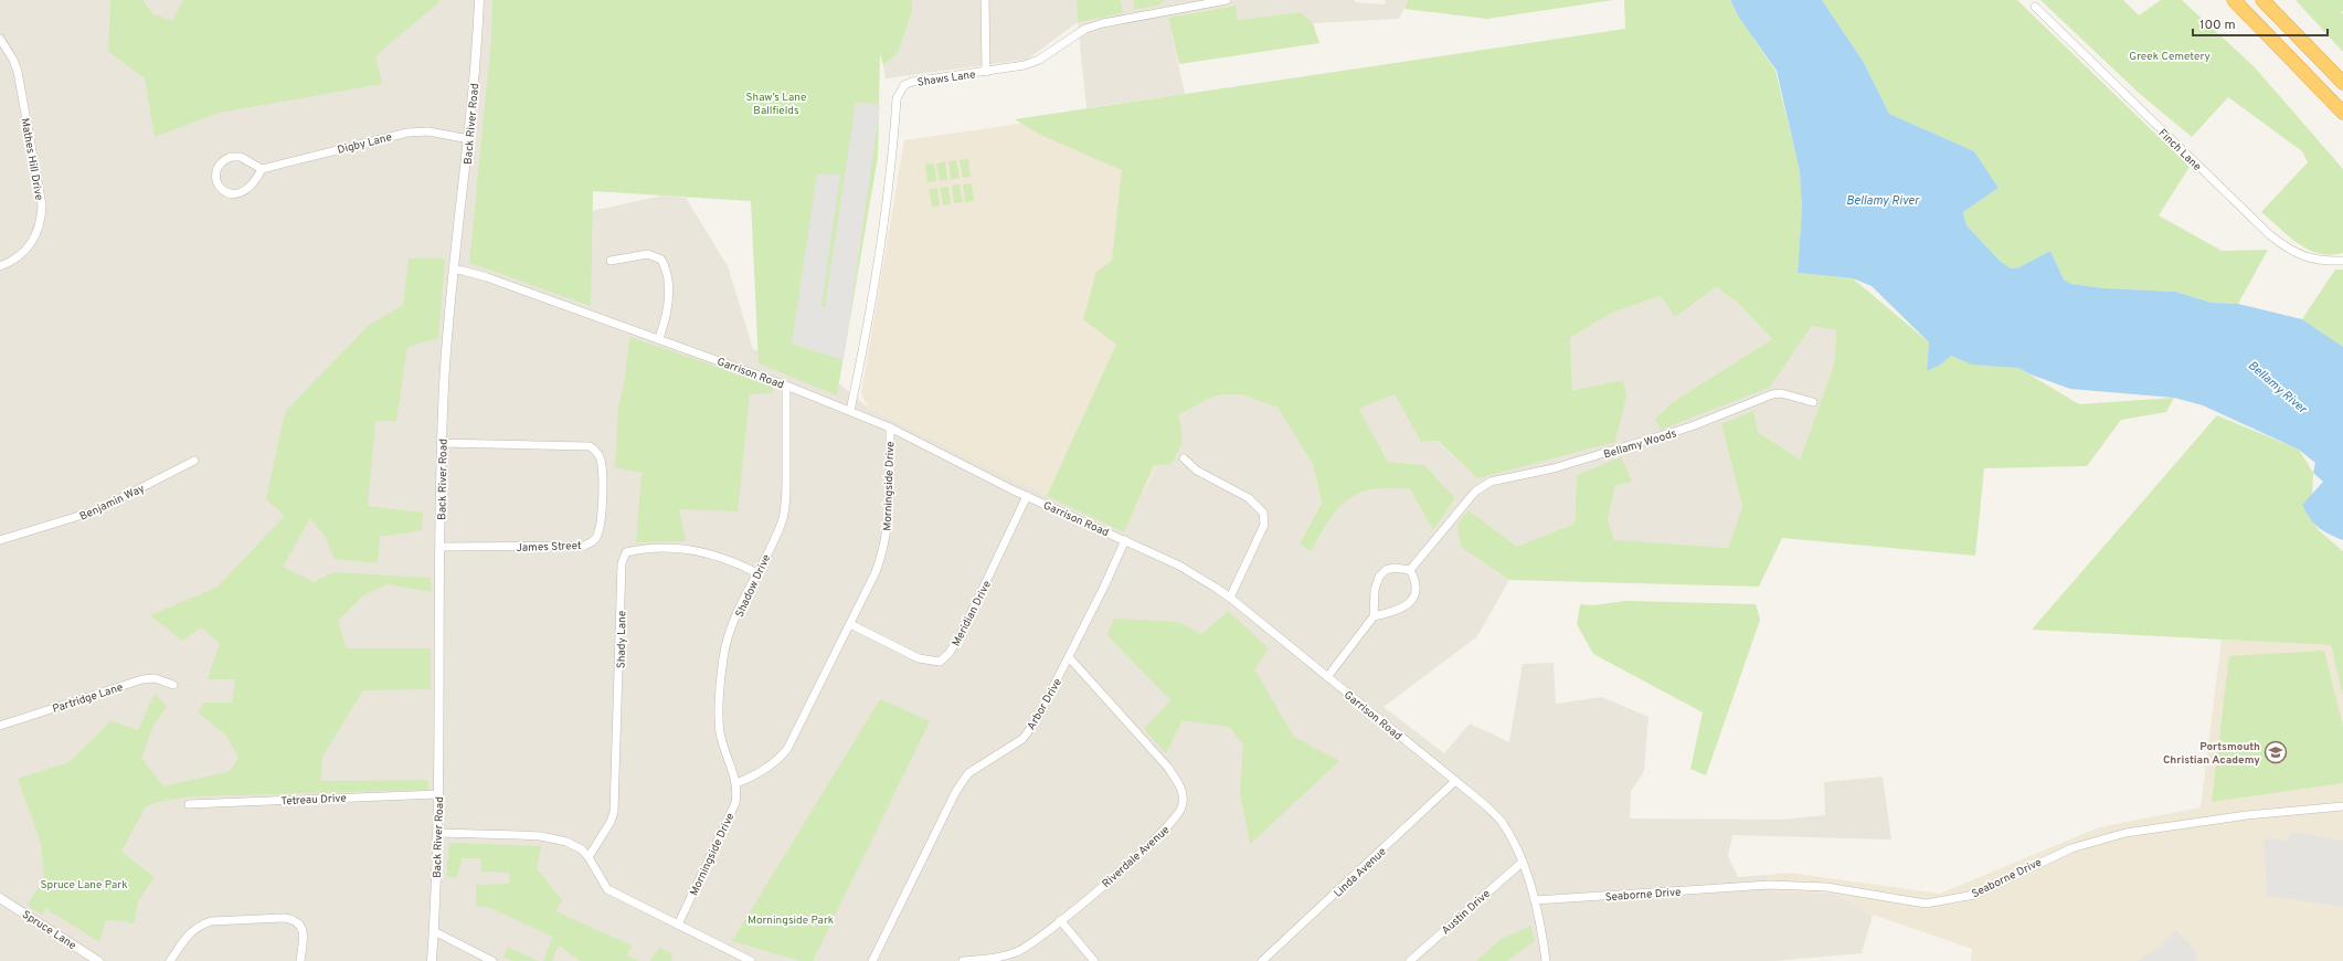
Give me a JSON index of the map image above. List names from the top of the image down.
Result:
{
  "streets": {
    "street": [
      "Shaws Lane",
      "Back River Road",
      "Digby Lane",
      "Finch Lane",
      "Mathes Hill Drive",
      "Garrison Road",
      "Bellamy Woods",
      "Morningside Drive",
      "Benjamin Way",
      "James Street",
      "Shadow Drive",
      "Meridian Drive",
      "Shady Lane",
      "Partridge Lane",
      "Arbor Drive",
      "Tetreau Drive",
      "Riverdale Avenue",
      "Linda Avenue",
      "Seaborne Drive",
      "Austin Drive",
      "Spruce Lane"
    ]
  },
  "crossings": [
    ["Shaws Lane", "Garrison Road"],
    ["Back River Road", "Digby Lane"],
    ["Back River Road", "Garrison Road"],
    ["Back River Road", "James Street"],
    ["Back River Road", "Tetreau Drive"],
    ["Garrison Road", "Morningside Drive"],
    ["Garrison Road", "Shadow Drive"],
    ["Garrison Road", "Meridian Drive"],
    ["Garrison Road", "Arbor Drive"],
    ["Garrison Road", "Linda Avenue"],
    ["Garrison Road", "Seaborne Drive"],
    ["Garrison Road", "Austin Drive"],
    ["Morningside Drive", "Shadow Drive"],
    ["Morningside Drive", "Meridian Drive"],
    ["Shadow Drive", "Shady Lane"],
    ["Arbor Drive", "Riverdale Avenue"]
  ],
  "water": ["Bellamy River"],
  "parks": [
    "Greek Cemetery",
    "Shaw’s Lane Ballfields",
    "Spruce Lane Park",
    "Morningside Park"
  ],
  "places": {
    "school or university": ["Portsmouth Christian Academy"]
  },
  "scale_bar": "100 m"
}
